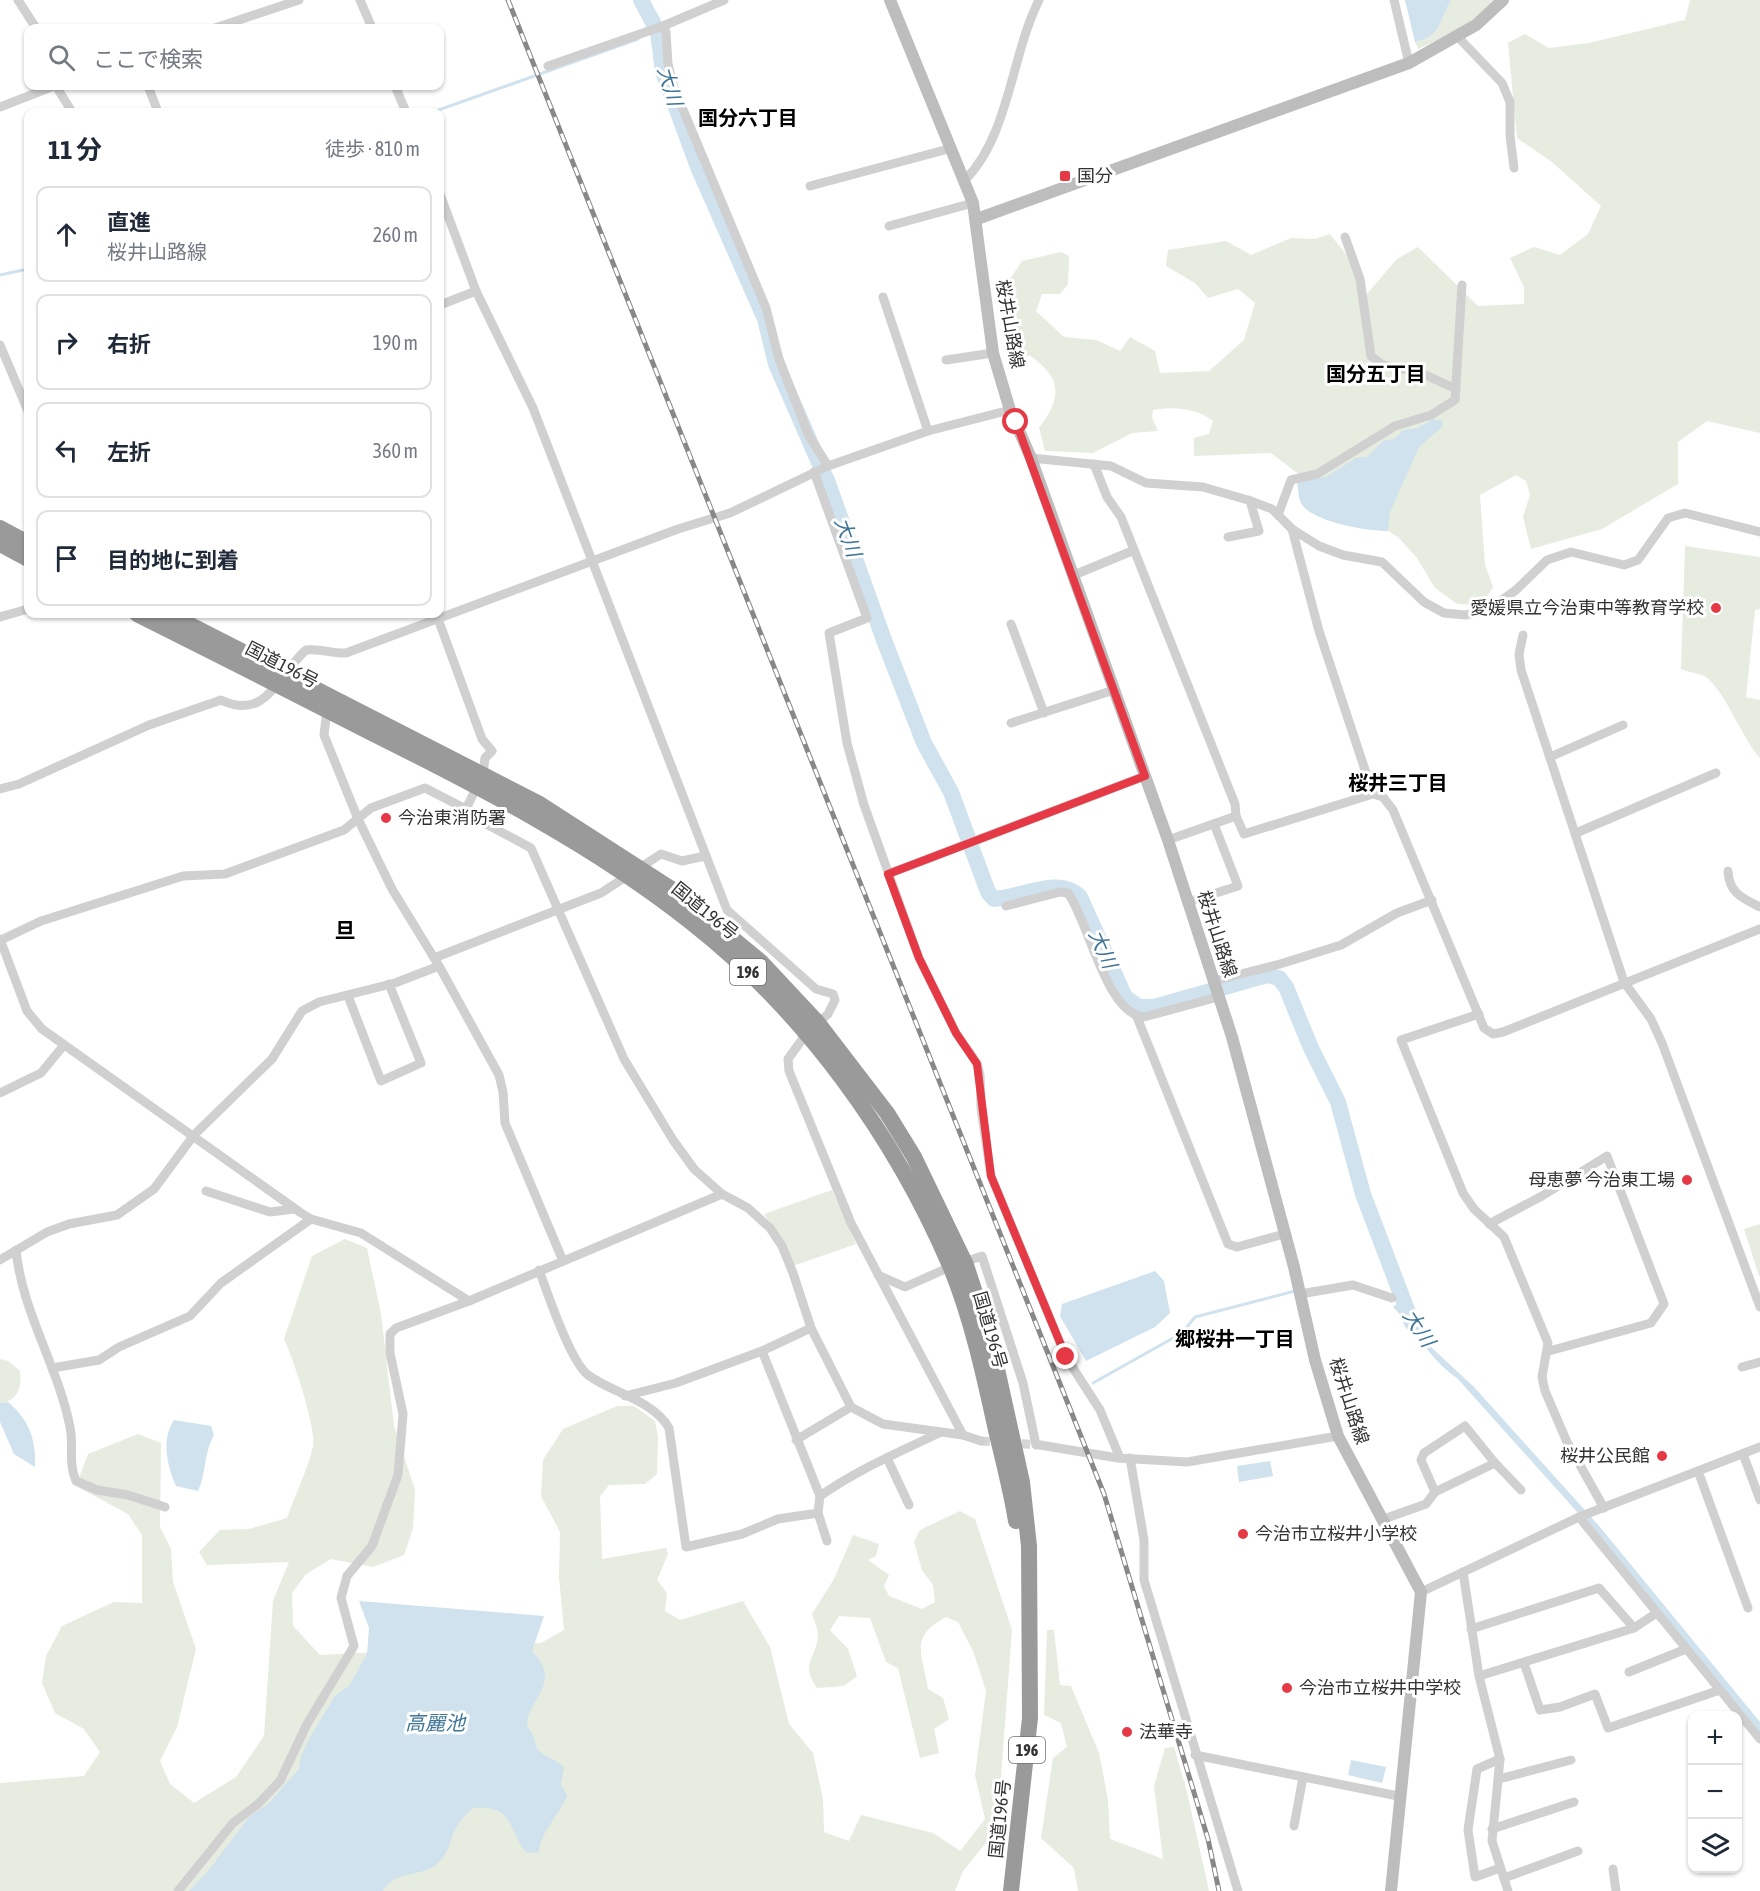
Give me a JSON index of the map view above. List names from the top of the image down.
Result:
{
  "streets": {
    "highway": ["国道196号", "196"],
    "main road": ["桜井山路線"]
  },
  "districts": [
    "国分六丁目",
    "国分五丁目",
    "桜井三丁目",
    "旦",
    "郷桜井一丁目"
  ],
  "water": ["大川", "高麗池"],
  "places": {
    "transit": ["国分"],
    "other": [
      "愛媛県立今治東中等教育学校",
      "今治東消防署",
      "母恵夢 今治東工場",
      "桜井公民館",
      "今治市立桜井小学校",
      "今治市立桜井中学校",
      "法華寺"
    ]
  },
  "page": {
    "search": "ここで検索",
    "heading": ["11 分", "徒歩 · 810 m"],
    "list": [
      ["直進", "桜井山路線", "260 m"],
      ["右折", "190 m"],
      ["左折", "360 m"],
      "目的地に到着"
    ],
    "map_buttons": ["+", "−"]
  }
}
